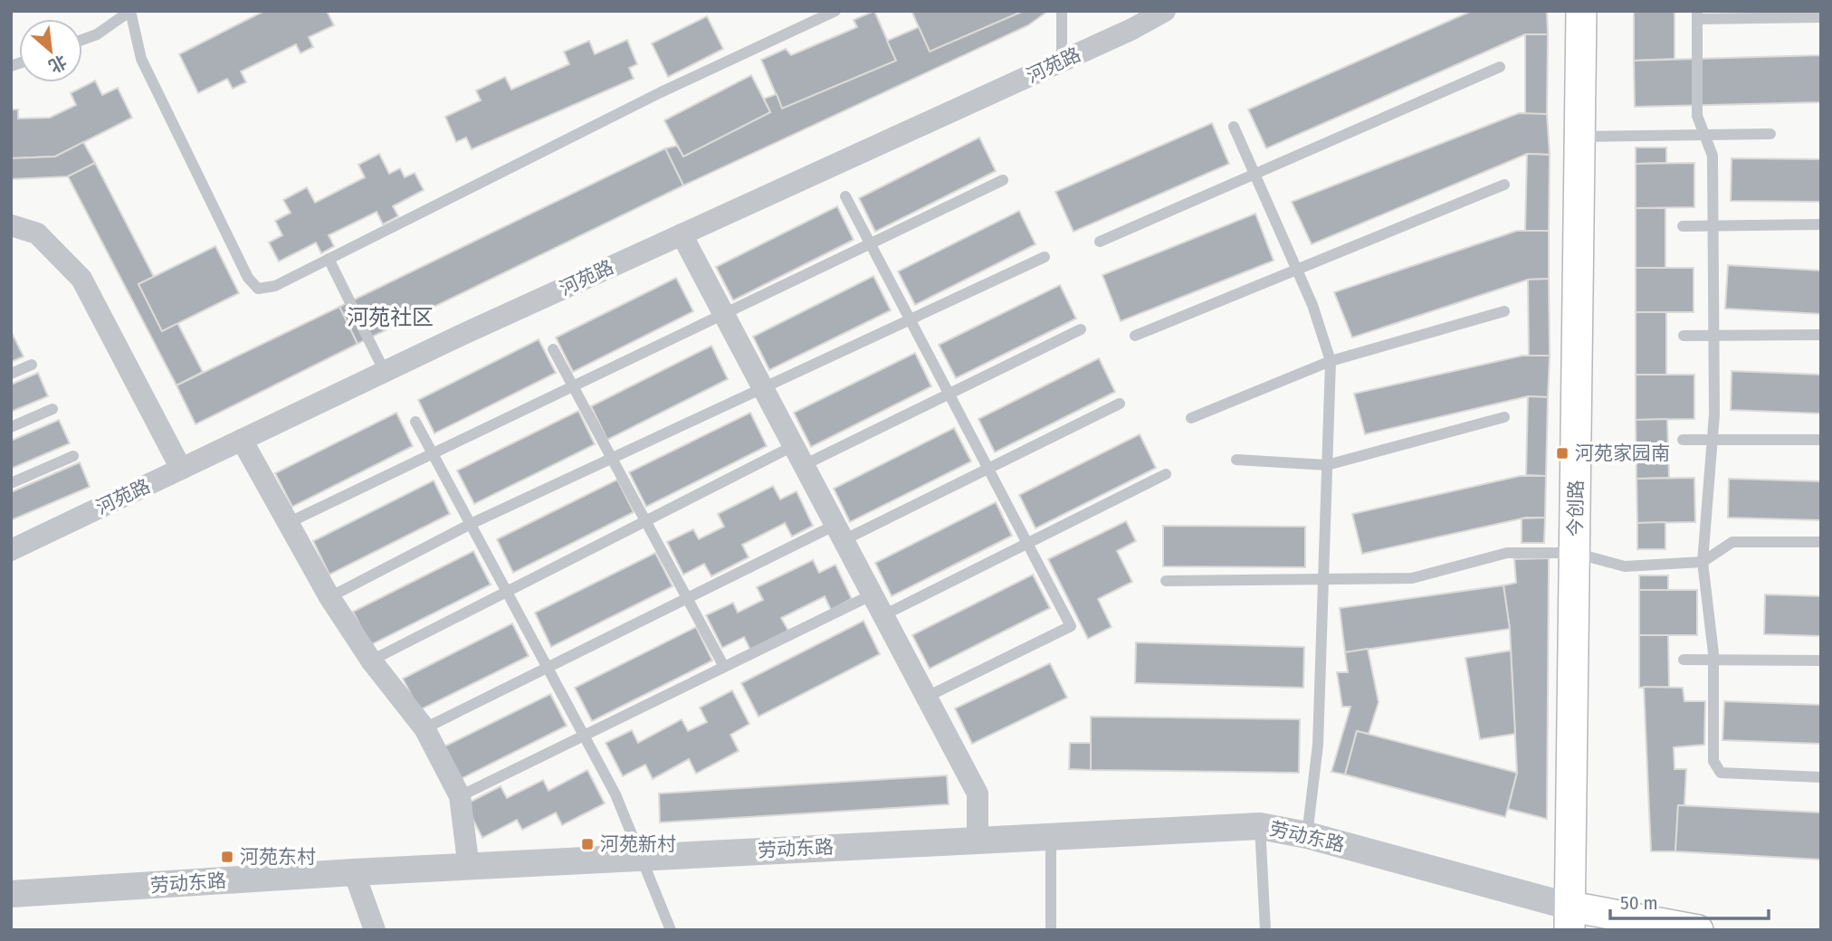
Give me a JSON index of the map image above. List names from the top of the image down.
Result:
{
  "streets": {
    "main road": ["今创路", "劳动东路"],
    "street": ["河苑路"]
  },
  "crossings": [
    ["今创路", "劳动东路"]
  ],
  "districts": ["河苑社区"],
  "places": {
    "transit": ["河苑家园南", "河苑新村", "河苑东村"]
  },
  "scale_bar": "50 m",
  "north": "bottom right"
}
